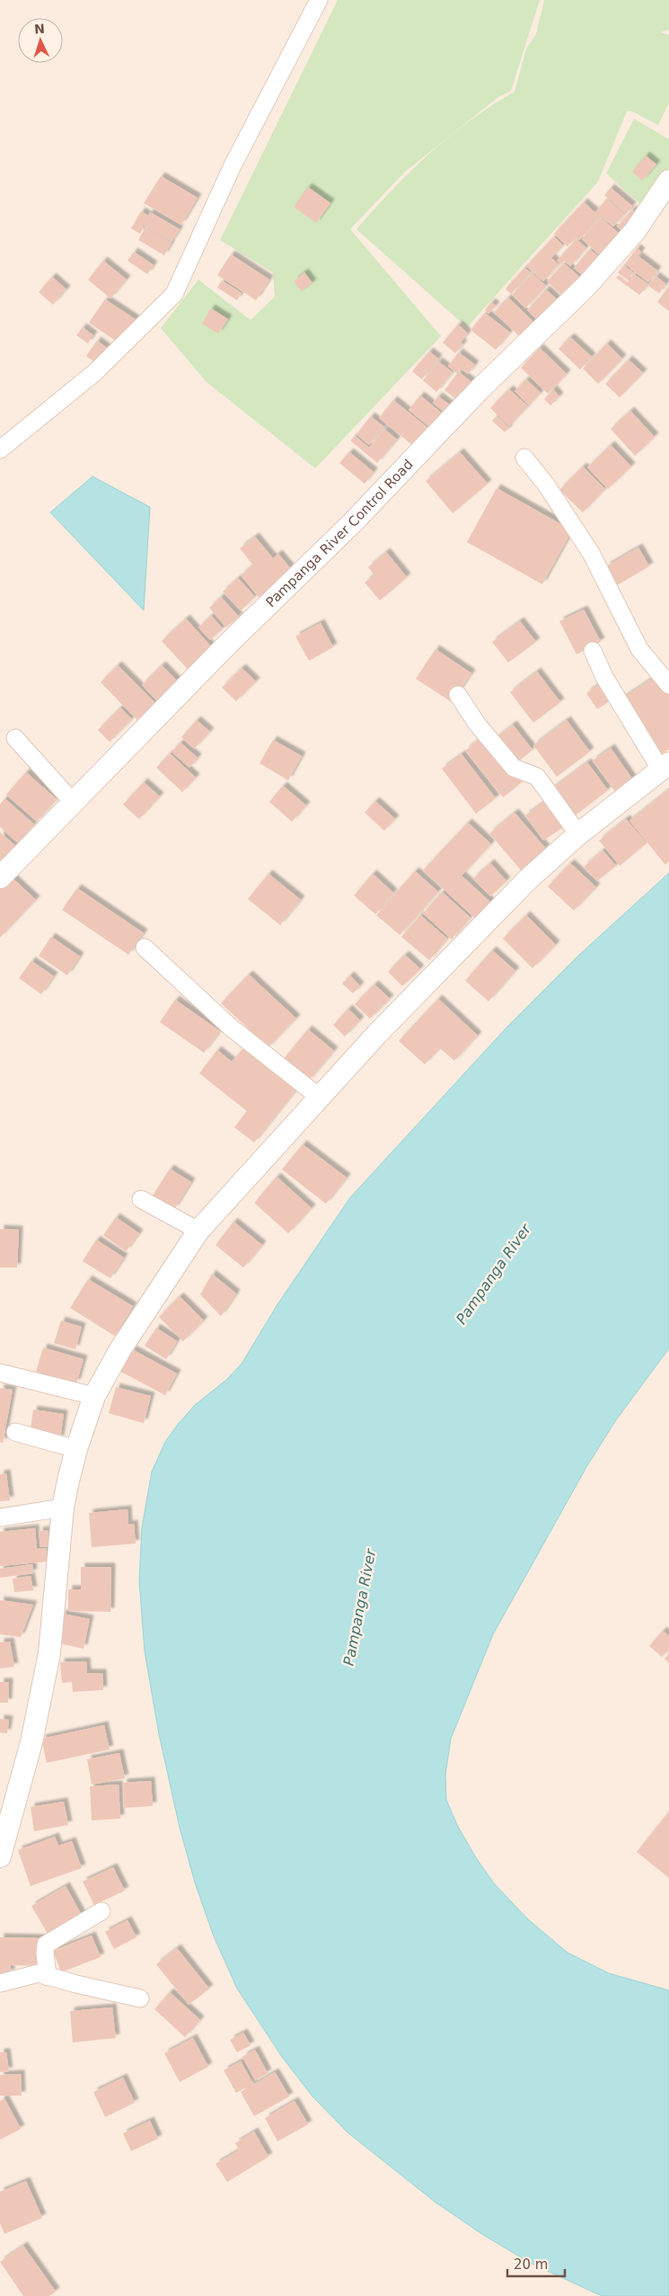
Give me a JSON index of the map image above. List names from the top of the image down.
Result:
{
  "streets": {
    "street": ["Pampanga River Control Road"]
  },
  "water": ["Pampanga River"],
  "scale_bar": "20 m",
  "north": "top"
}
